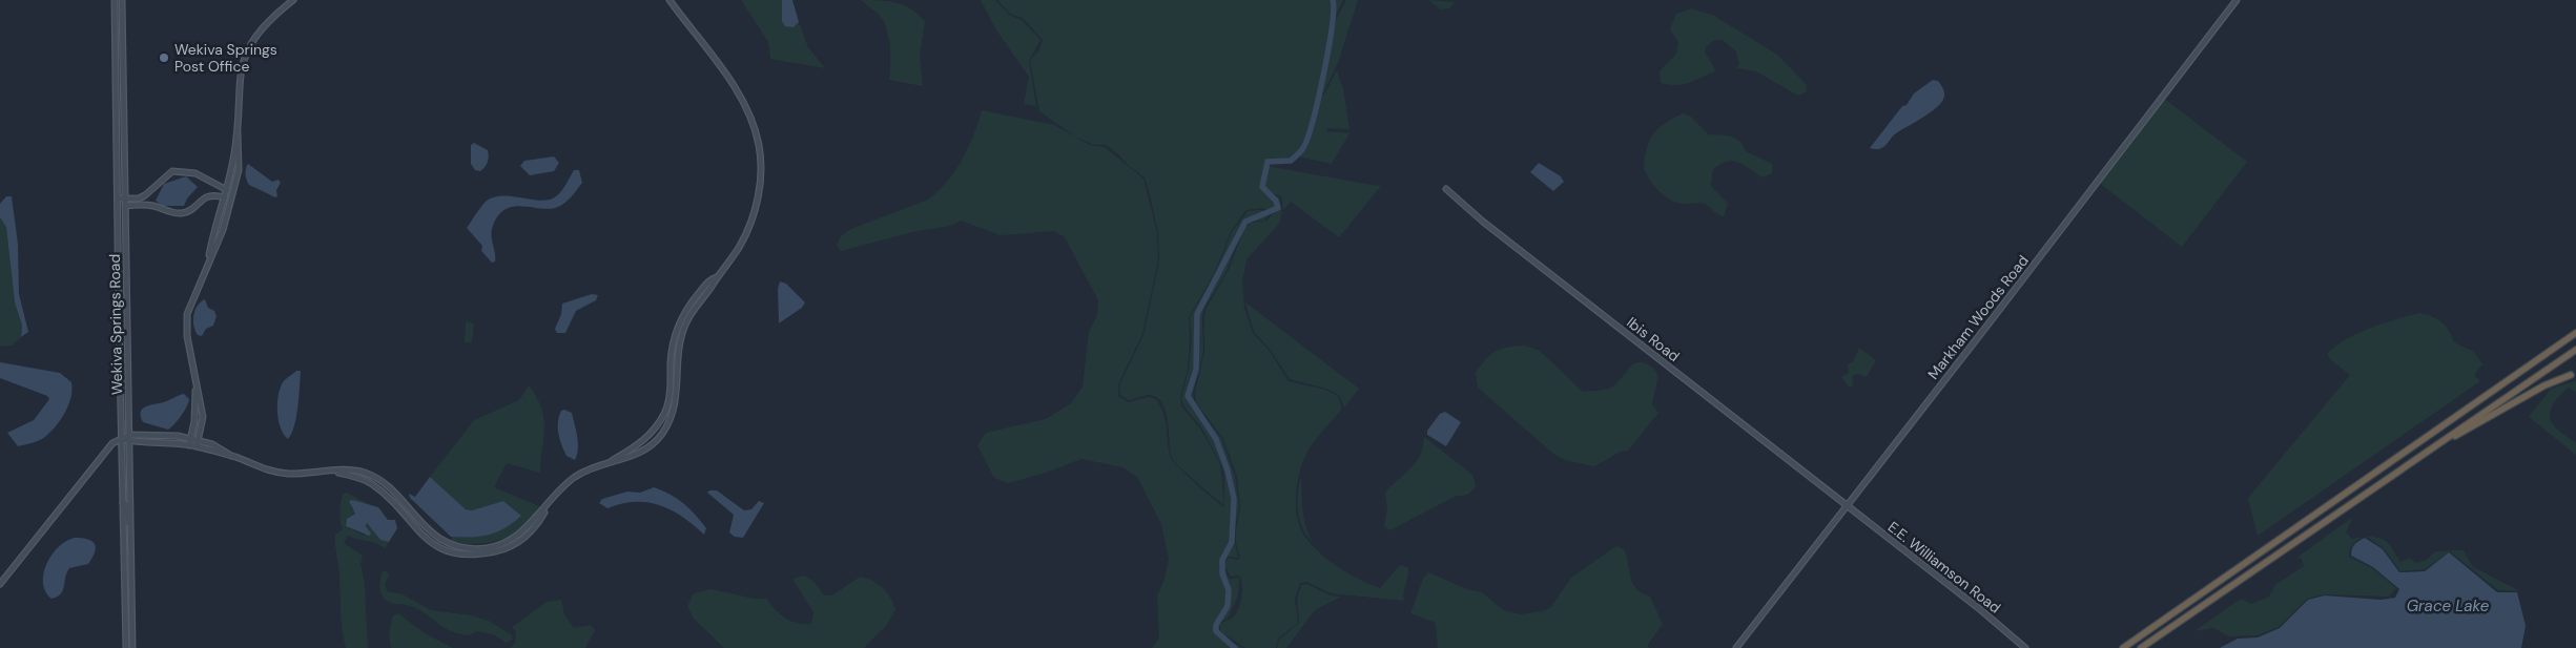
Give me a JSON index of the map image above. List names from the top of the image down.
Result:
{
  "streets": {
    "street": [
      "Markham Woods Road",
      "Wekiva Springs Road",
      "Ibis Road",
      "E.E. Williamson Road"
    ]
  },
  "crossings": [
    ["Markham Woods Road", "Ibis Road"],
    ["Markham Woods Road", "E.E. Williamson Road"],
    ["Ibis Road", "E.E. Williamson Road"]
  ],
  "water": ["Grace Lake"],
  "places": ["Wekiva Springs Post Office"]
}
